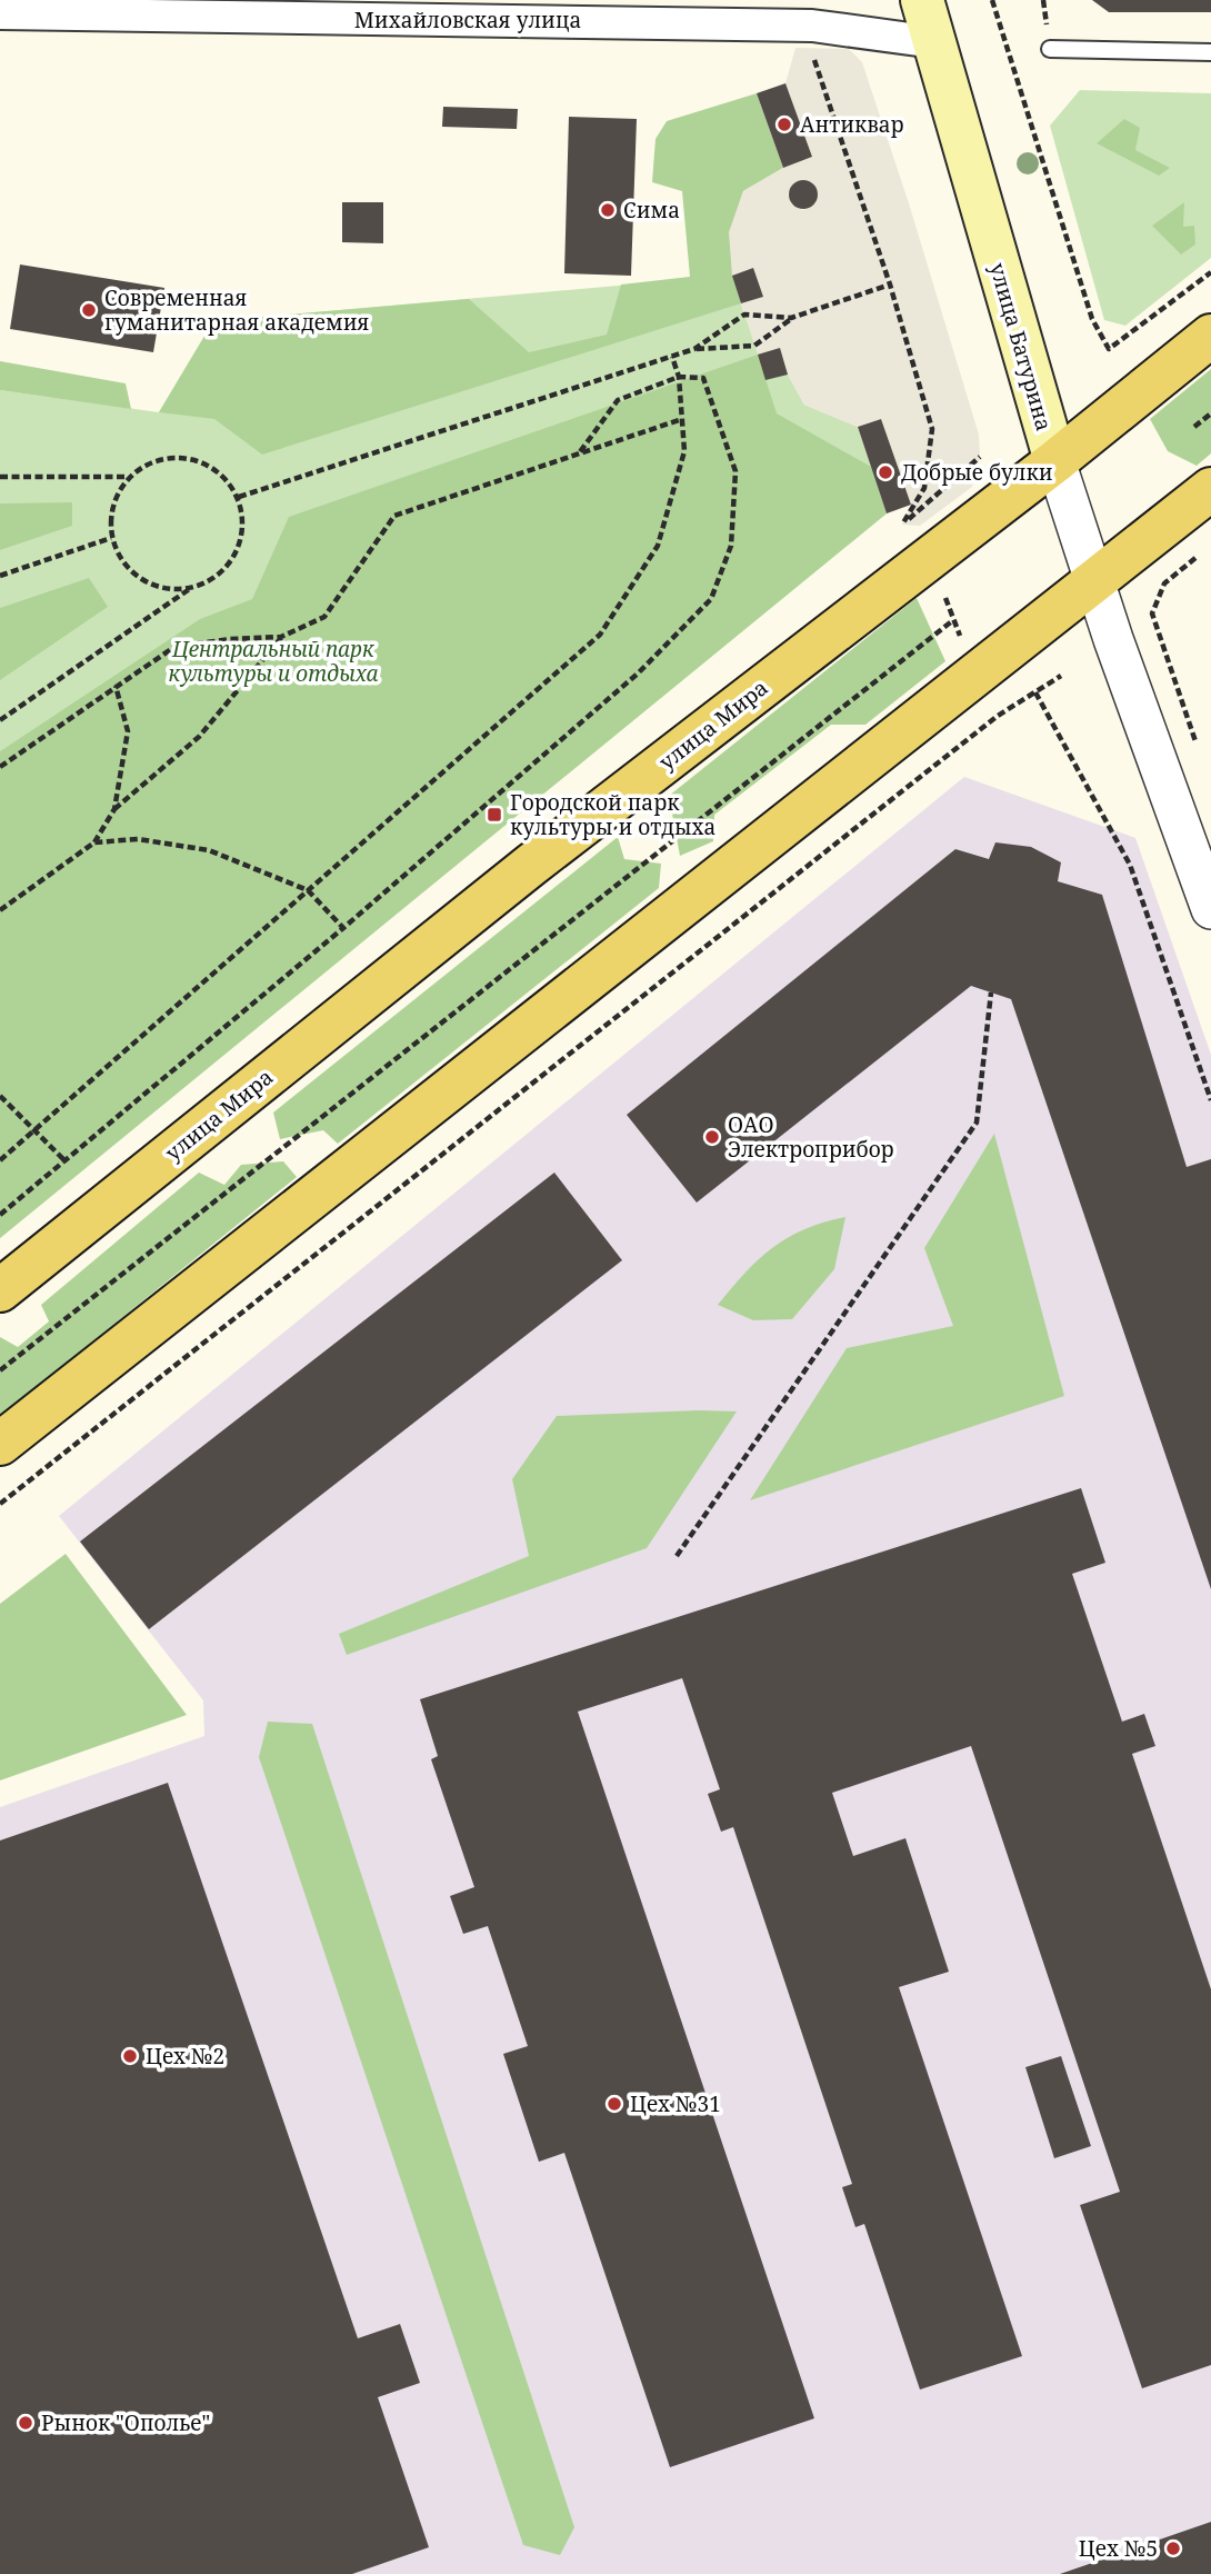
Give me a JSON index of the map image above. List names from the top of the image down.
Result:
{
  "streets": {
    "main road": ["улица Батурина", "улица Мира"],
    "street": ["Михайловская улица"]
  },
  "crossings": [
    ["Михайловская улица", "улица Батурина"],
    ["улица Батурина", "улица Мира"]
  ],
  "parks": ["Центральный парк культуры и отдыха"],
  "places": {
    "other": [
      "Антиквар",
      "Сима",
      "Современная гуманитарная академия",
      "Добрые булки",
      "ОАО Электроприбор",
      "Цех №2",
      "Цех №31",
      "Рынок \"Ополье\"",
      "Цех №5"
    ],
    "transit": ["Городской парк культуры и отдыха"]
  }
}
